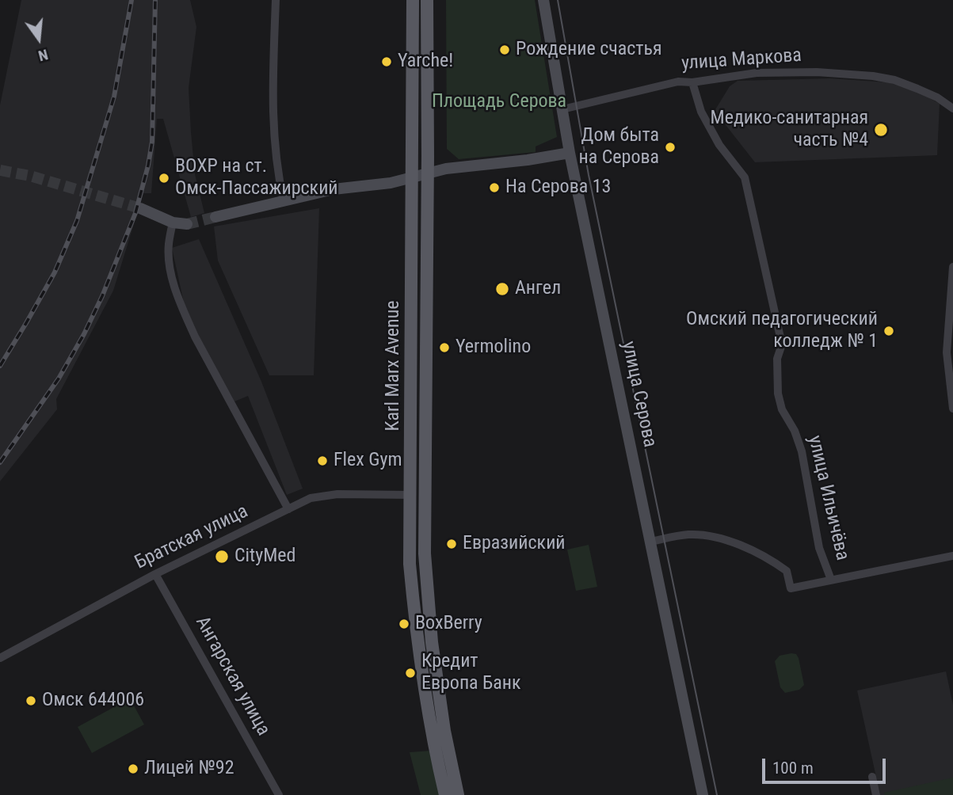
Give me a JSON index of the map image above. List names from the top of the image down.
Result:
{
  "streets": {
    "main road": ["Karl Marx Avenue"],
    "street": [
      "улица Маркова",
      "улица Серова",
      "улица Ильичёва",
      "Братская улица",
      "Ангарская улица"
    ]
  },
  "crossings": [
    ["улица Маркова", "улица Серова"],
    ["улица Маркова", "улица Ильичёва"],
    ["Karl Marx Avenue", "Братская улица"],
    ["Братская улица", "Ангарская улица"]
  ],
  "parks": ["Площадь Серова"],
  "places": [
    "Рождение счастья",
    "Yarche!",
    "Медико-санитарная часть №4",
    "Дом быта на Серова",
    "ВОХР на ст. Омск-Пассажирский",
    "На Серова 13",
    "Ангел",
    "Омский педагогический колледж № 1",
    "Yermolino",
    "Flex Gym",
    "Евразийский",
    "CityMed",
    "BoxBerry",
    "Кредит Европа Банк",
    "Омск 644006",
    "Лицей №92"
  ],
  "scale_bar": "100 m",
  "north": "bottom"
}
